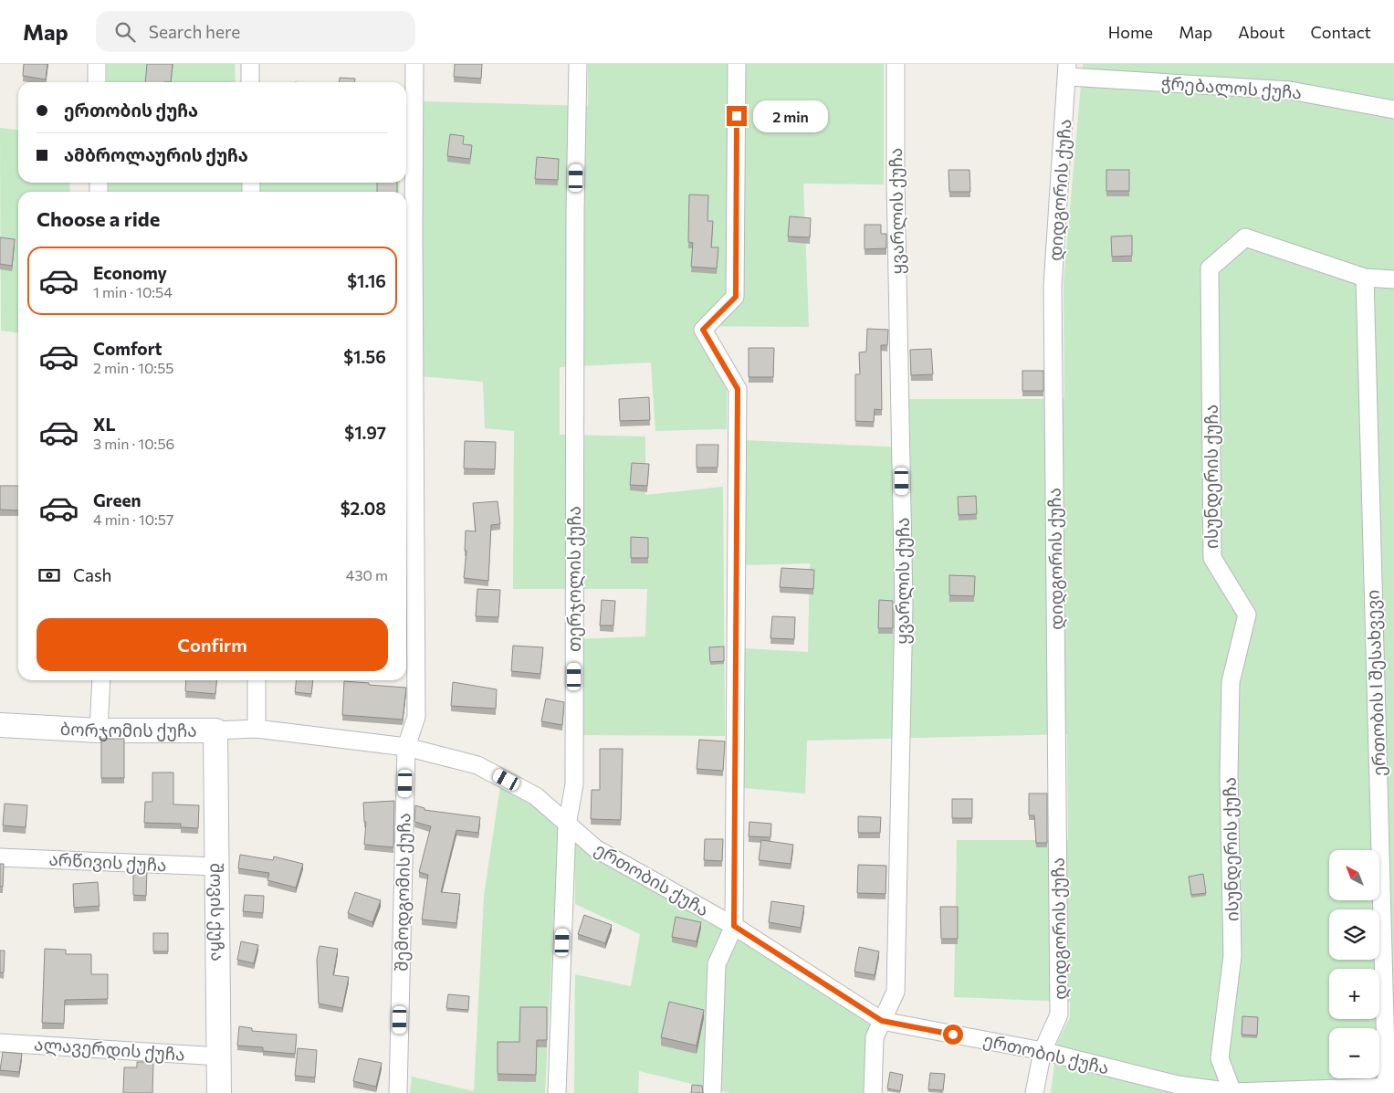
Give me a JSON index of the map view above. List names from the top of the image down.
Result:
{
  "streets": {
    "street": [
      "ჭრებალოს ქუჩა",
      "დიდგორის ქუჩა",
      "ყვარლის ქუჩა",
      "ისუნდერის ქუჩა",
      "თერჯოლის ქუჩა",
      "ერთობის I შესახვევი",
      "ბორჯომის ქუჩა",
      "არწივის ქუჩა",
      "ერთობის ქუჩა",
      "შემოდგომის ქუჩა",
      "შოვის ქუჩა",
      "ალავერდის ქუჩა"
    ]
  },
  "crossings": [
    ["ჭრებალოს ქუჩა", "დიდგორის ქუჩა"],
    ["დიდგორის ქუჩა", "ერთობის ქუჩა"],
    ["ყვარლის ქუჩა", "ერთობის ქუჩა"],
    ["ისუნდერის ქუჩა", "ერთობის I შესახვევი"],
    ["ისუნდერის ქუჩა", "ერთობის ქუჩა"],
    ["თერჯოლის ქუჩა", "ერთობის ქუჩა"],
    ["ერთობის I შესახვევი", "ერთობის ქუჩა"],
    ["ბორჯომის ქუჩა", "ერთობის ქუჩა"],
    ["ბორჯომის ქუჩა", "შოვის ქუჩა"],
    ["არწივის ქუჩა", "შოვის ქუჩა"],
    ["ერთობის ქუჩა", "შემოდგომის ქუჩა"],
    ["შოვის ქუჩა", "ალავერდის ქუჩა"]
  ],
  "north": "top left",
  "page": {
    "header": "Map",
    "search": "Search here",
    "nav": [
      "Home",
      "Map",
      "About",
      "Contact"
    ],
    "banner": ["ერთობის ქუჩა", "ამბროლაურის ქუჩა"],
    "bubble": "2 min",
    "heading": "Choose a ride",
    "list": [
      {
        "name": "Economy",
        "note": "1 min · 10:54",
        "value": "$1.16"
      },
      {
        "name": "Comfort",
        "note": "2 min · 10:55",
        "value": "$1.56"
      },
      {
        "name": "XL",
        "note": "3 min · 10:56",
        "value": "$1.97"
      },
      {
        "name": "Green",
        "note": "4 min · 10:57",
        "value": "$2.08"
      }
    ],
    "pay": ["Cash", "430 m"],
    "buttons": "Confirm",
    "map_buttons": ["+", "−"]
  }
}
